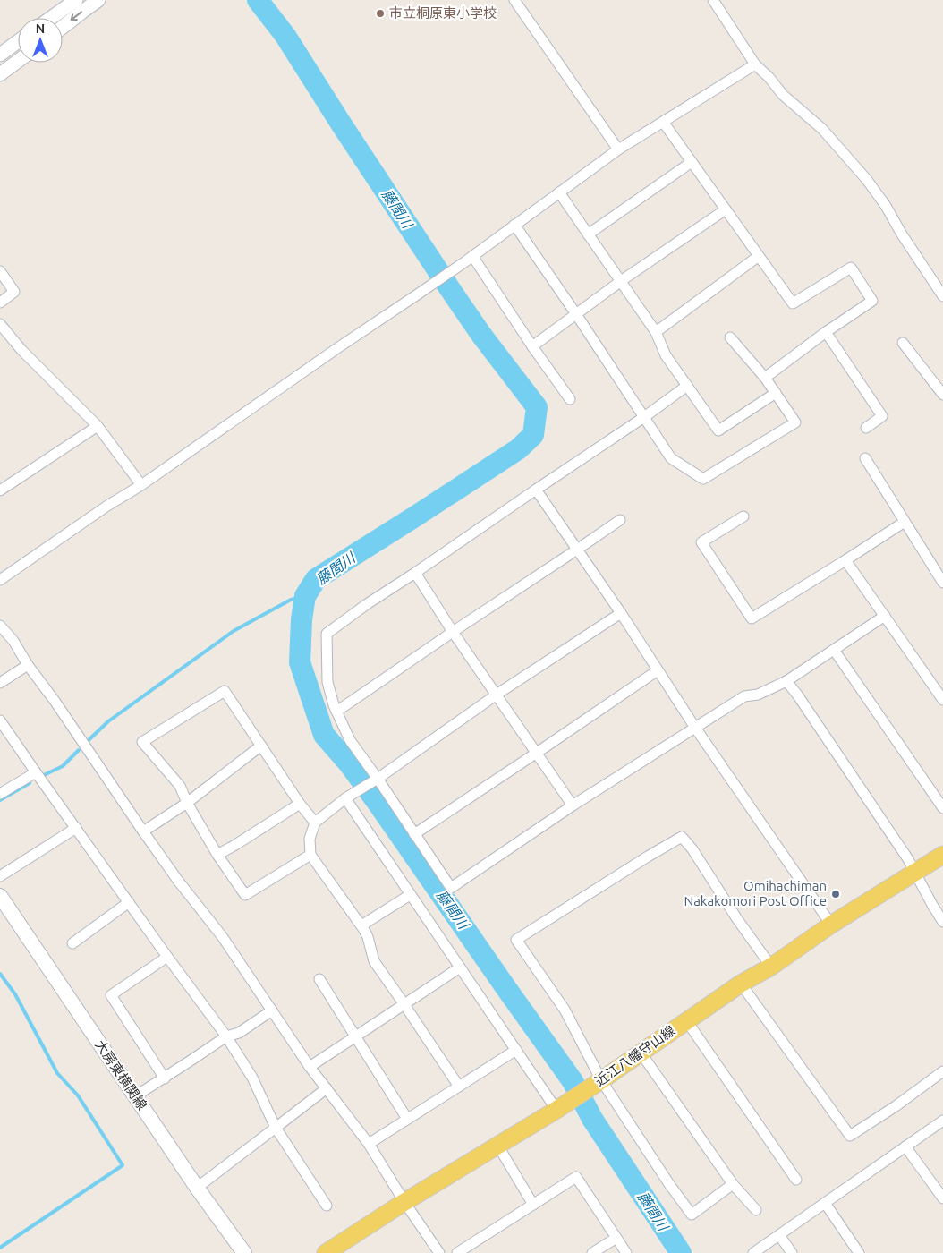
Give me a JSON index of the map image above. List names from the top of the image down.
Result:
{
  "streets": {
    "main road": ["近江八幡守山線", "大房東横関線"]
  },
  "water": ["藤間川"],
  "places": ["市立桐原東小学校", "Omihachiman Nakakomori Post Office"],
  "north": "top"
}
